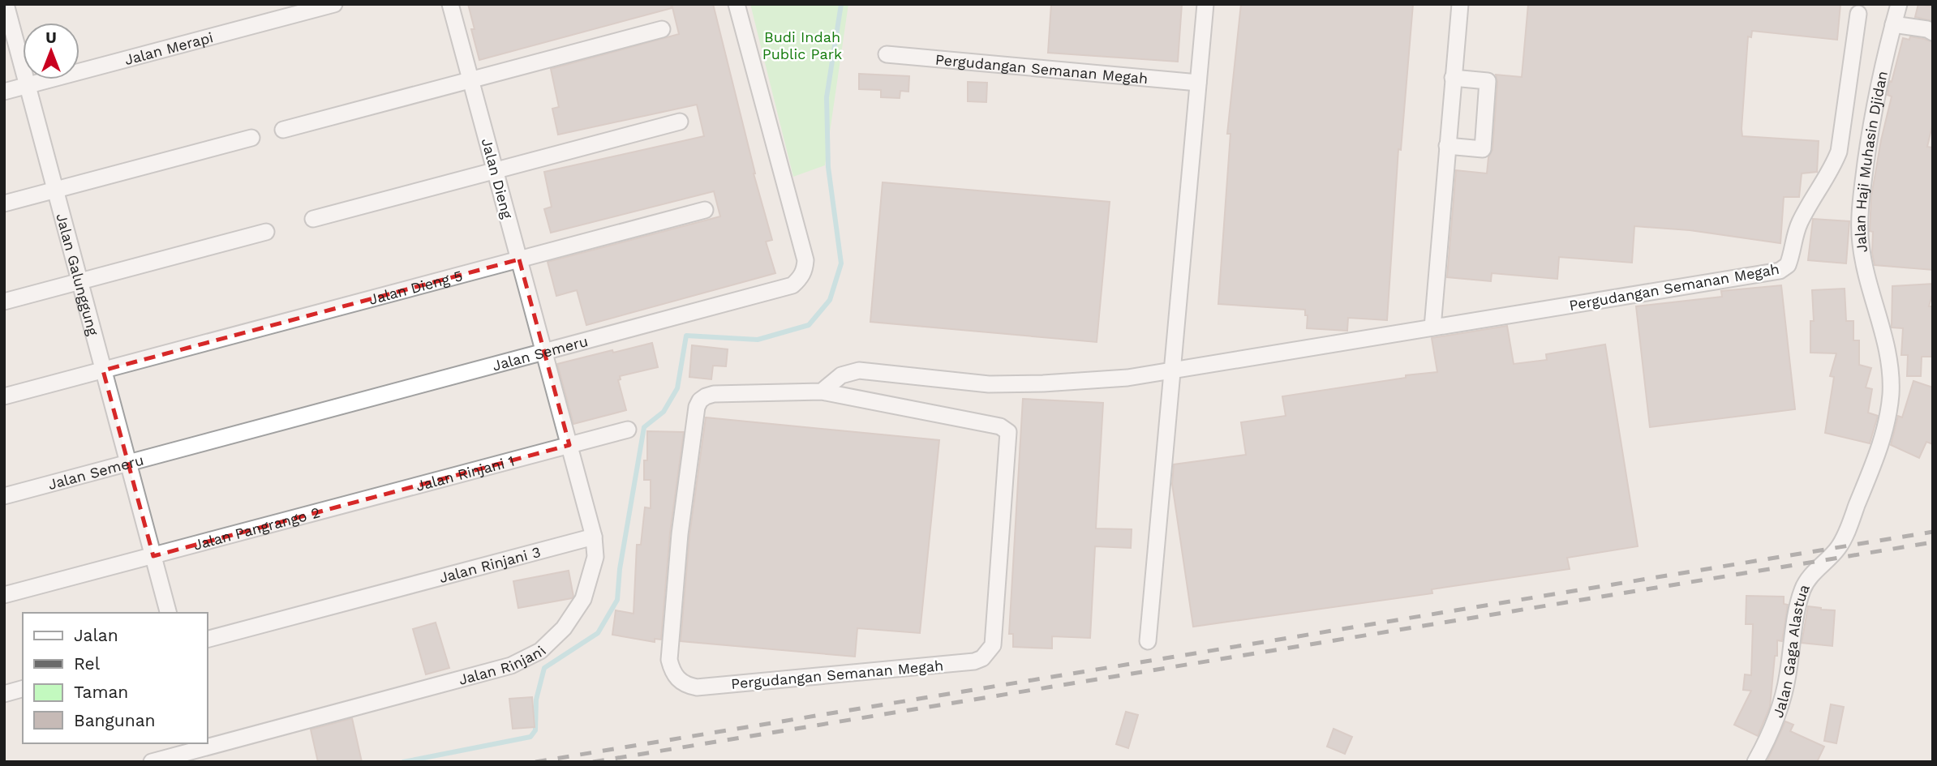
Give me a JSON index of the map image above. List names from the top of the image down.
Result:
{
  "streets": {
    "street": [
      "Jalan Merapi",
      "Pergudangan Semanan Megah",
      "Jalan Haji Muhasin Djidan",
      "Jalan Dieng",
      "Jalan Galunggung",
      "Jalan Dieng 5",
      "Jalan Semeru",
      "Jalan Rinjani 1",
      "Jalan Pangrango 2",
      "Jalan Rinjani 3",
      "Jalan Gaga Alastua",
      "Jalan Rinjani"
    ]
  },
  "crossings": [
    ["Jalan Merapi", "Jalan Galunggung"],
    ["Jalan Haji Muhasin Djidan", "Jalan Gaga Alastua"],
    ["Jalan Dieng", "Jalan Dieng 5"],
    ["Jalan Dieng", "Jalan Semeru"],
    ["Jalan Dieng", "Jalan Rinjani"],
    ["Jalan Galunggung", "Jalan Dieng 5"],
    ["Jalan Galunggung", "Jalan Semeru"],
    ["Jalan Galunggung", "Jalan Pangrango 2"],
    ["Jalan Semeru", "Jalan Rinjani"],
    ["Jalan Rinjani 1", "Jalan Pangrango 2"],
    ["Jalan Rinjani 1", "Jalan Rinjani"],
    ["Jalan Rinjani 3", "Jalan Rinjani"]
  ],
  "parks": ["Budi Indah Public Park"],
  "legend": [
    "Jalan",
    "Rel",
    "Taman",
    "Bangunan"
  ],
  "north": "top"
}
